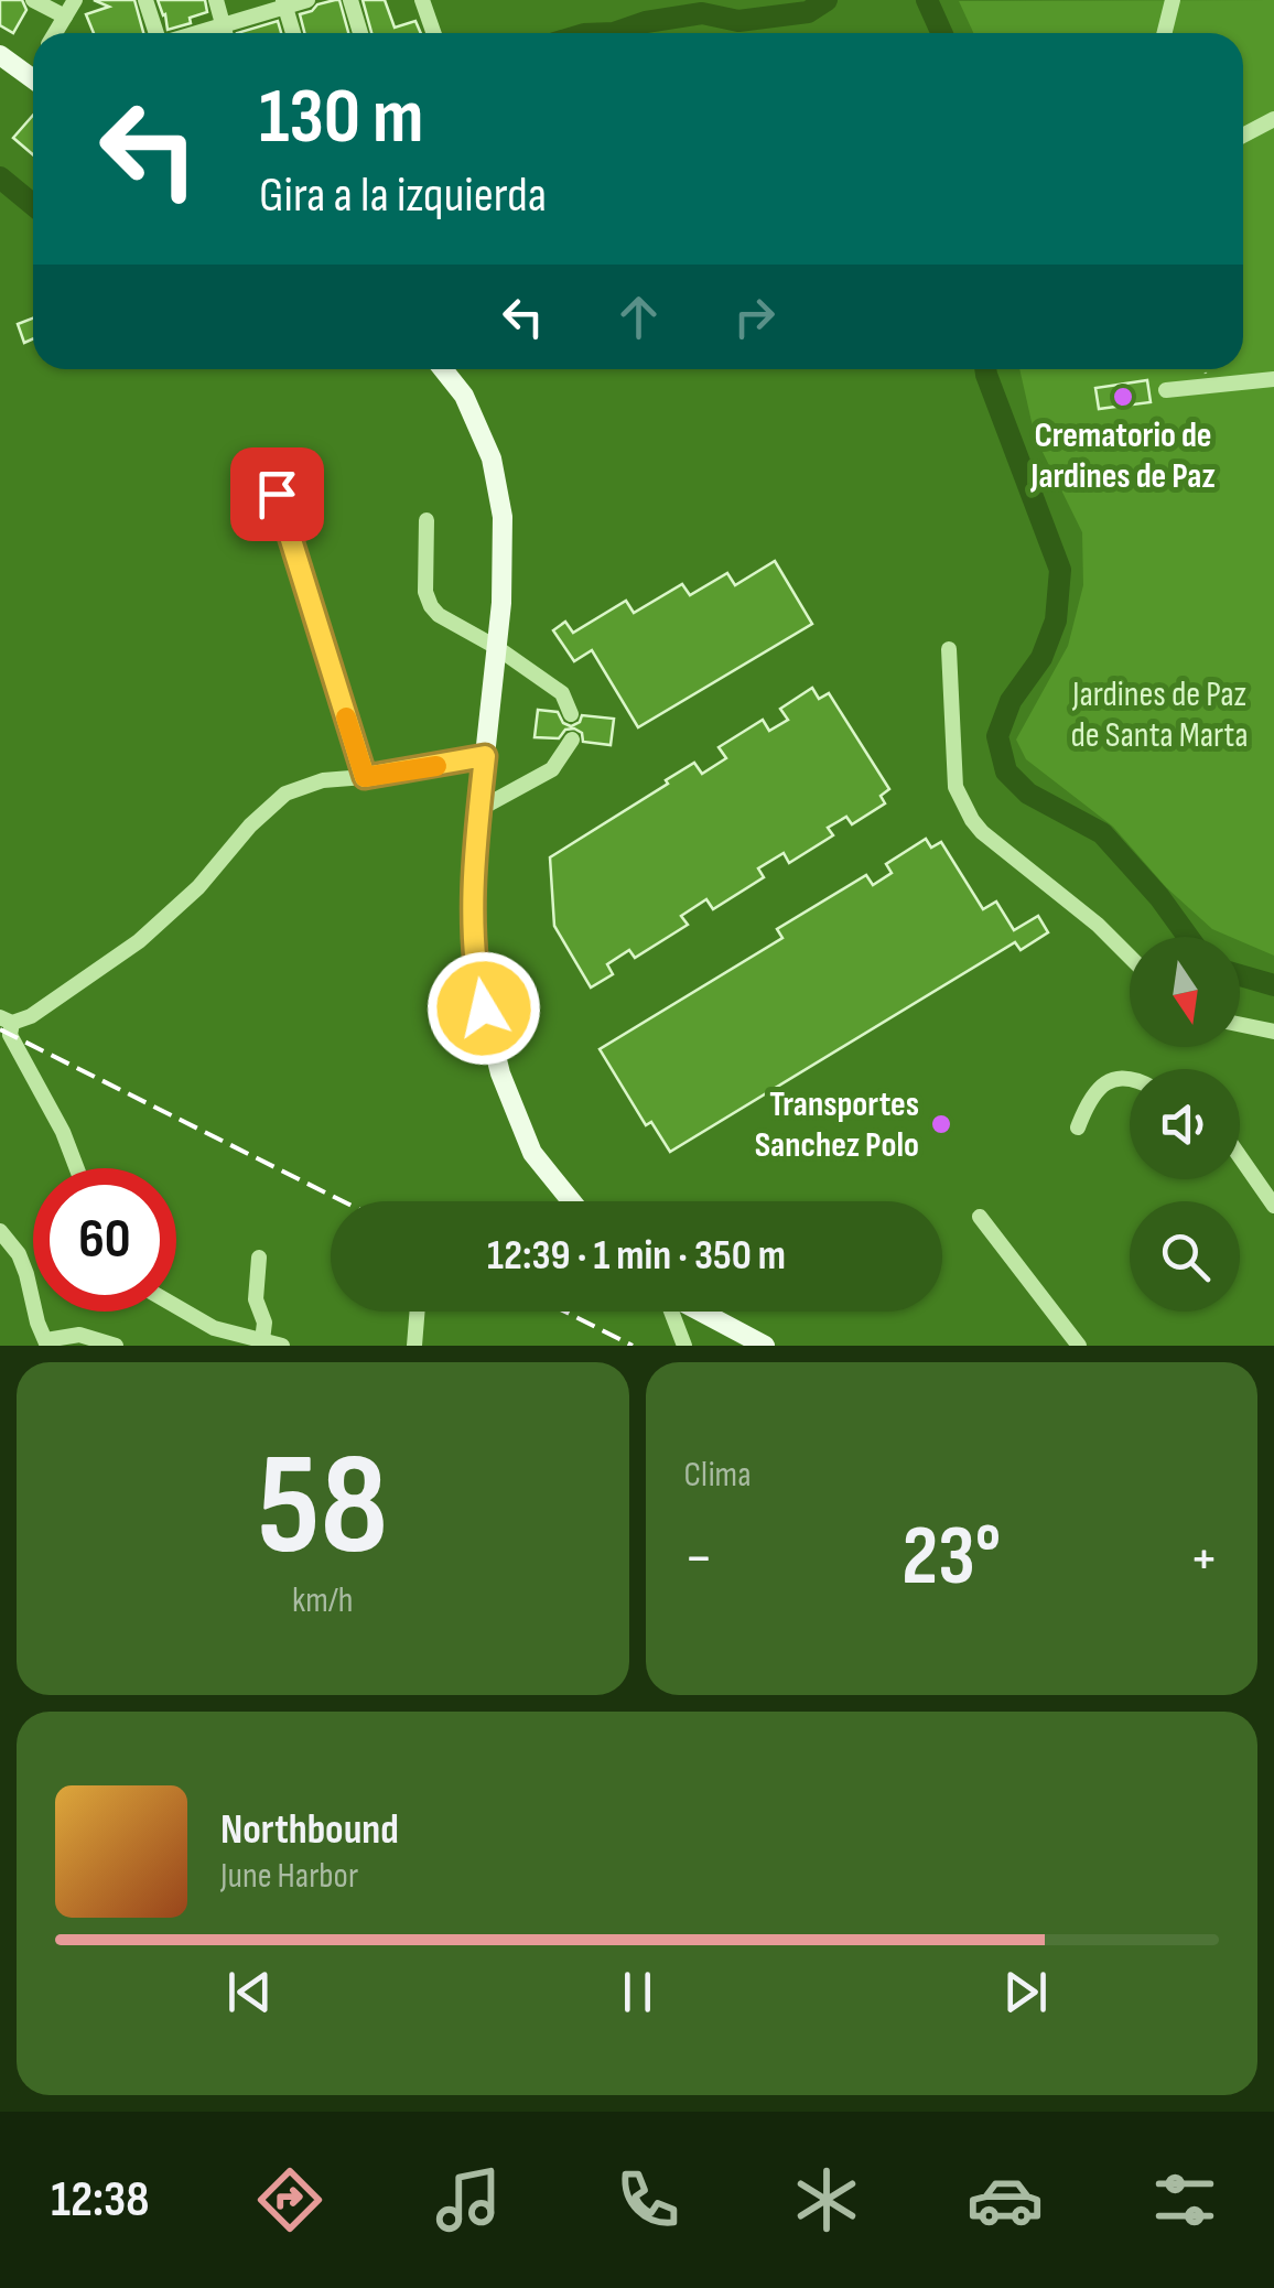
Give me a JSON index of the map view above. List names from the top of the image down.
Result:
{
  "parks": ["Jardines de Paz de Santa Marta"],
  "places": ["Crematorio de Jardines de Paz", "Transportes Sanchez Polo"],
  "north": "bottom",
  "page": {
    "turn": ["130 m", "Gira a la izquierda"],
    "limit": "60",
    "trip": "12:39 · 1 min · 350 m",
    "tile": [
      ["58", "km/h"],
      "Clima"
    ],
    "heat": ["−", "23°", "+"],
    "song": ["Northbound", "June Harbor"],
    "tabs": "12:38"
  }
}
